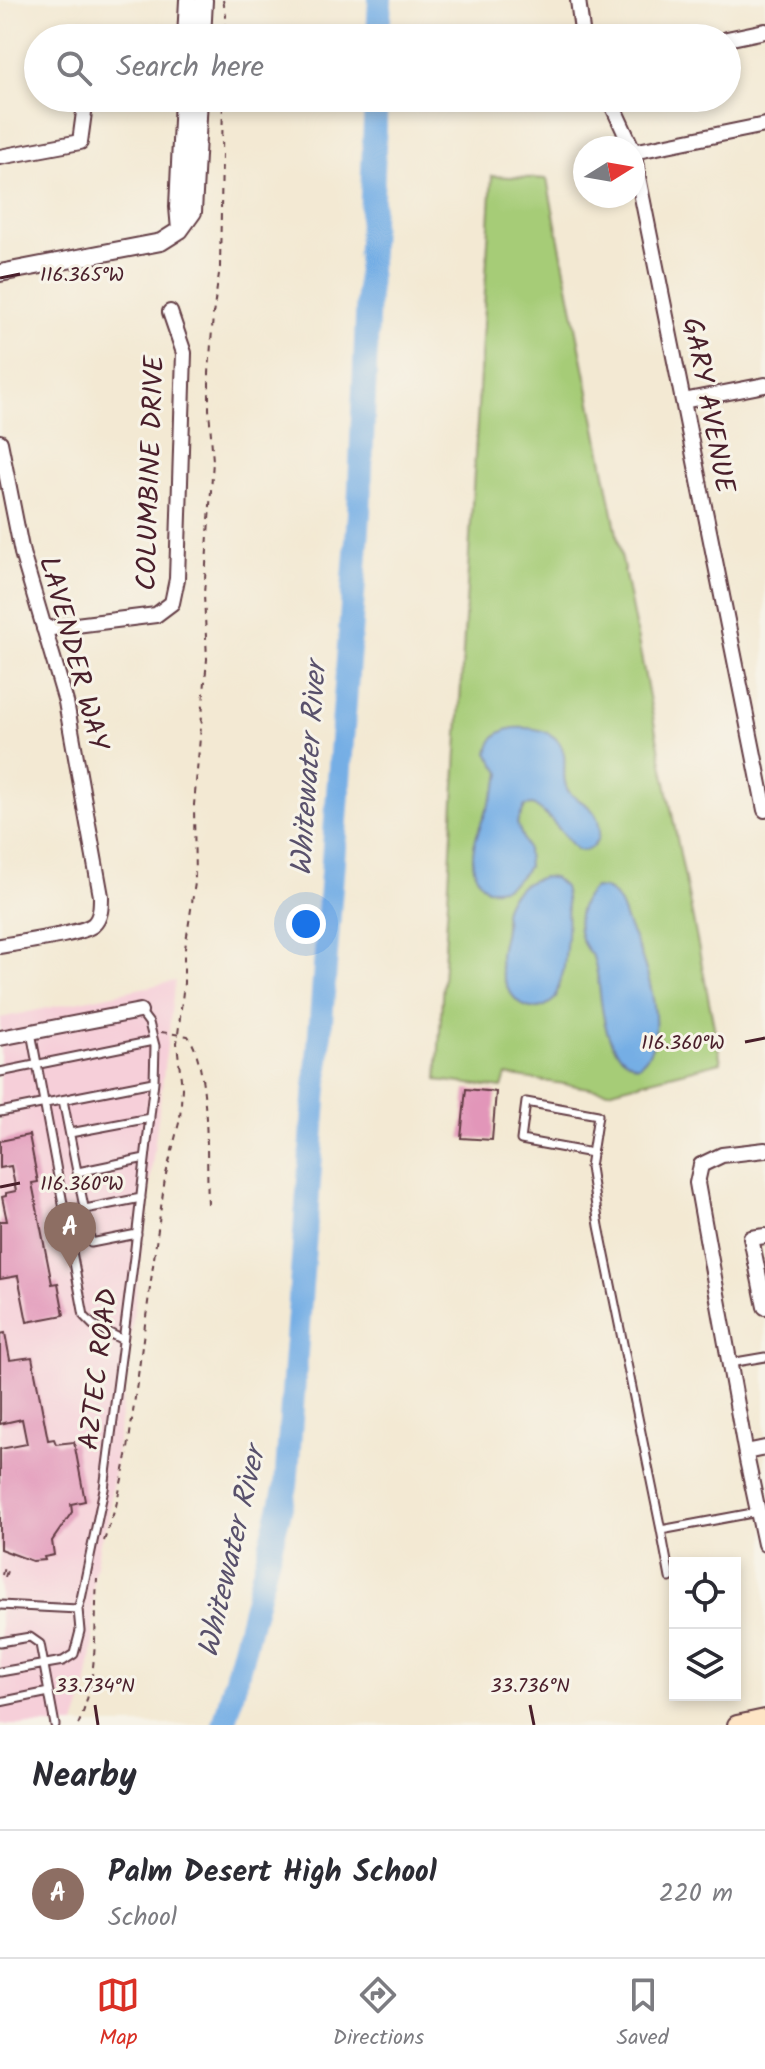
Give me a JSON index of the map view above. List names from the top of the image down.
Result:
{
  "streets": {
    "street": ["GARY AVENUE", "COLUMBINE DRIVE", "LAVENDER WAY"],
    "lane": ["AZTEC ROAD"]
  },
  "crossings": [
    ["COLUMBINE DRIVE", "LAVENDER WAY"]
  ],
  "water": ["Whitewater River"],
  "north": "right",
  "page": {
    "search": "Search here",
    "pins": "A",
    "heading": "Nearby",
    "list": [
      {
        "mark": "A",
        "name": "Palm Desert High School",
        "note": "School",
        "value": "220 m"
      }
    ],
    "nav": ["Map", "Directions", "Saved"]
  },
  "coordinates": [
    "116.365°W",
    "116.360°W",
    "33.734°N",
    "33.736°N"
  ]
}
